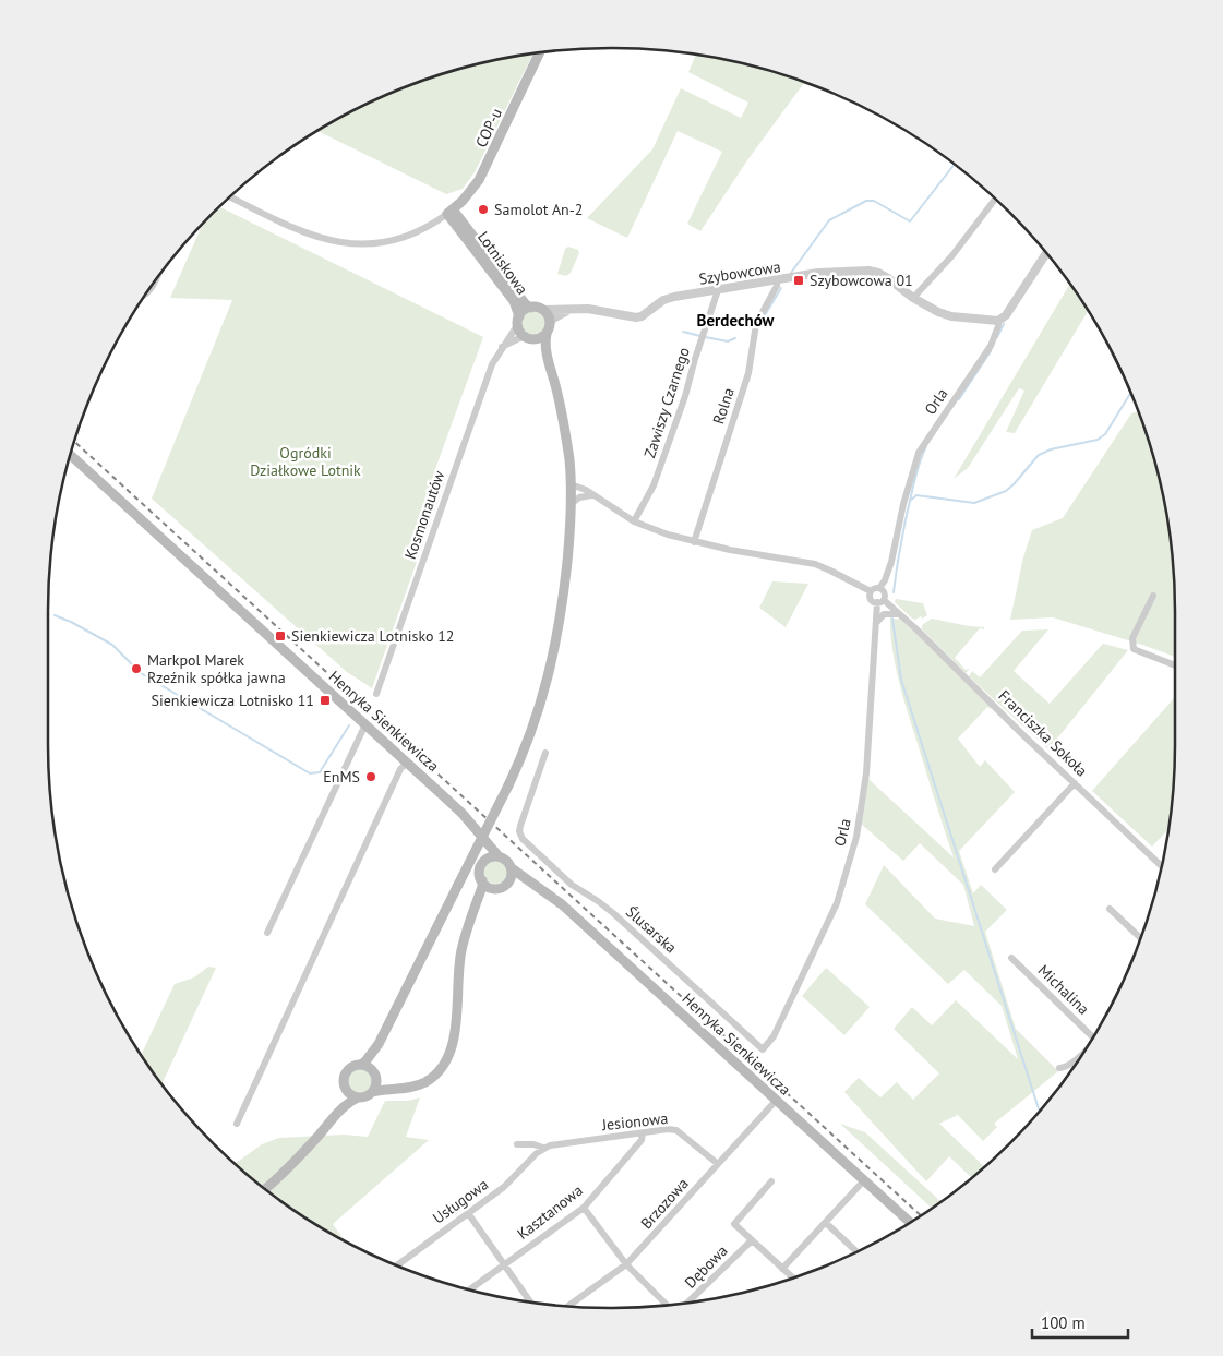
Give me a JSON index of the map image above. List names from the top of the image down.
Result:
{
  "streets": {
    "main road": ["COP-u", "Lotniskowa", "Henryka Sienkiewicza"],
    "street": [
      "Szybowcowa",
      "Orla",
      "Zawiszy Czarnego",
      "Rolna",
      "Kosmonautów",
      "Franciszka Sokoła",
      "Ślusarska",
      "Michalina",
      "Jesionowa",
      "Usługowa",
      "Brzozowa",
      "Kasztanowa",
      "Dębowa"
    ]
  },
  "crossings": [
    ["COP-u", "Lotniskowa"],
    ["Lotniskowa", "Szybowcowa"],
    ["Lotniskowa", "Kosmonautów"],
    ["Szybowcowa", "Orla"],
    ["Szybowcowa", "Zawiszy Czarnego"],
    ["Szybowcowa", "Rolna"],
    ["Szybowcowa", "Kosmonautów"],
    ["Orla", "Franciszka Sokoła"],
    ["Orla", "Ślusarska"],
    ["Henryka Sienkiewicza", "Brzozowa"],
    ["Jesionowa", "Usługowa"],
    ["Jesionowa", "Brzozowa"],
    ["Jesionowa", "Kasztanowa"]
  ],
  "districts": ["Berdechów"],
  "parks": ["Ogródki Działkowe Lotnik"],
  "places": {
    "other": ["Samolot An-2", "Markpol Marek Rzeźnik spółka jawna", "EnMS"],
    "transit": ["Szybowcowa 01", "Sienkiewicza Lotnisko 12", "Sienkiewicza Lotnisko 11"]
  },
  "scale_bar": "100 m"
}
